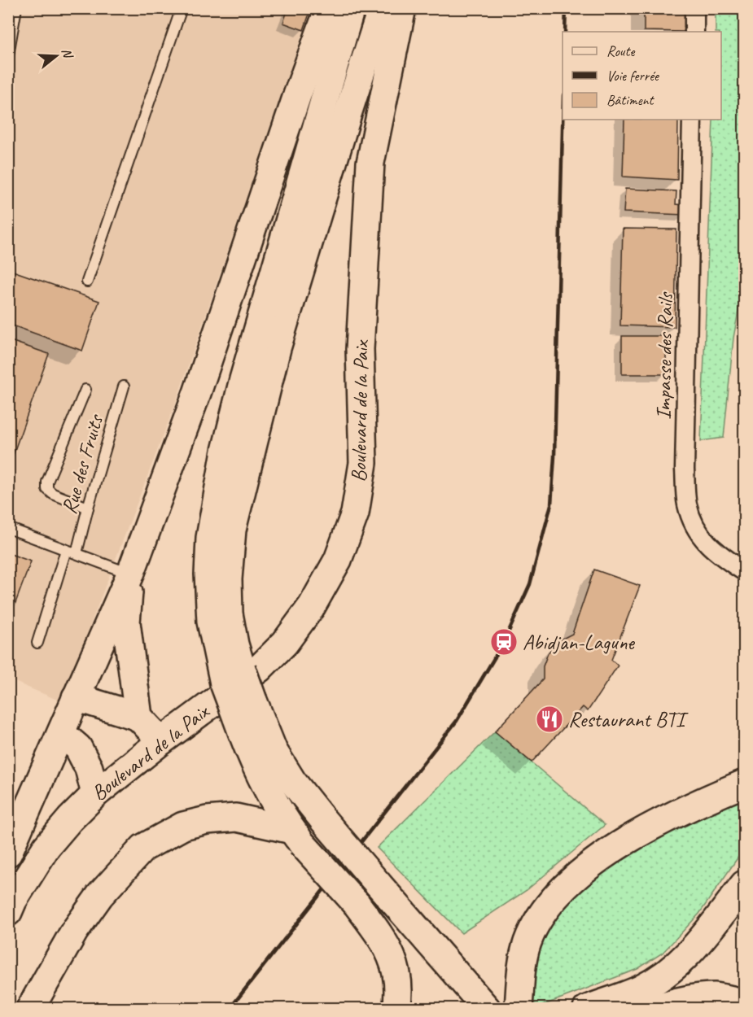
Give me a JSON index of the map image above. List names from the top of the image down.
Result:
{
  "streets": {
    "main road": ["Boulevard de la Paix"],
    "street": ["Impasse des Rails"],
    "lane": ["Rue des Fruits"]
  },
  "places": {
    "station": ["Abidjan-Lagune"],
    "restaurant": ["Restaurant BTI"]
  },
  "legend": ["Route", "Voie ferrée", "Bâtiment"],
  "north": "right"
}
